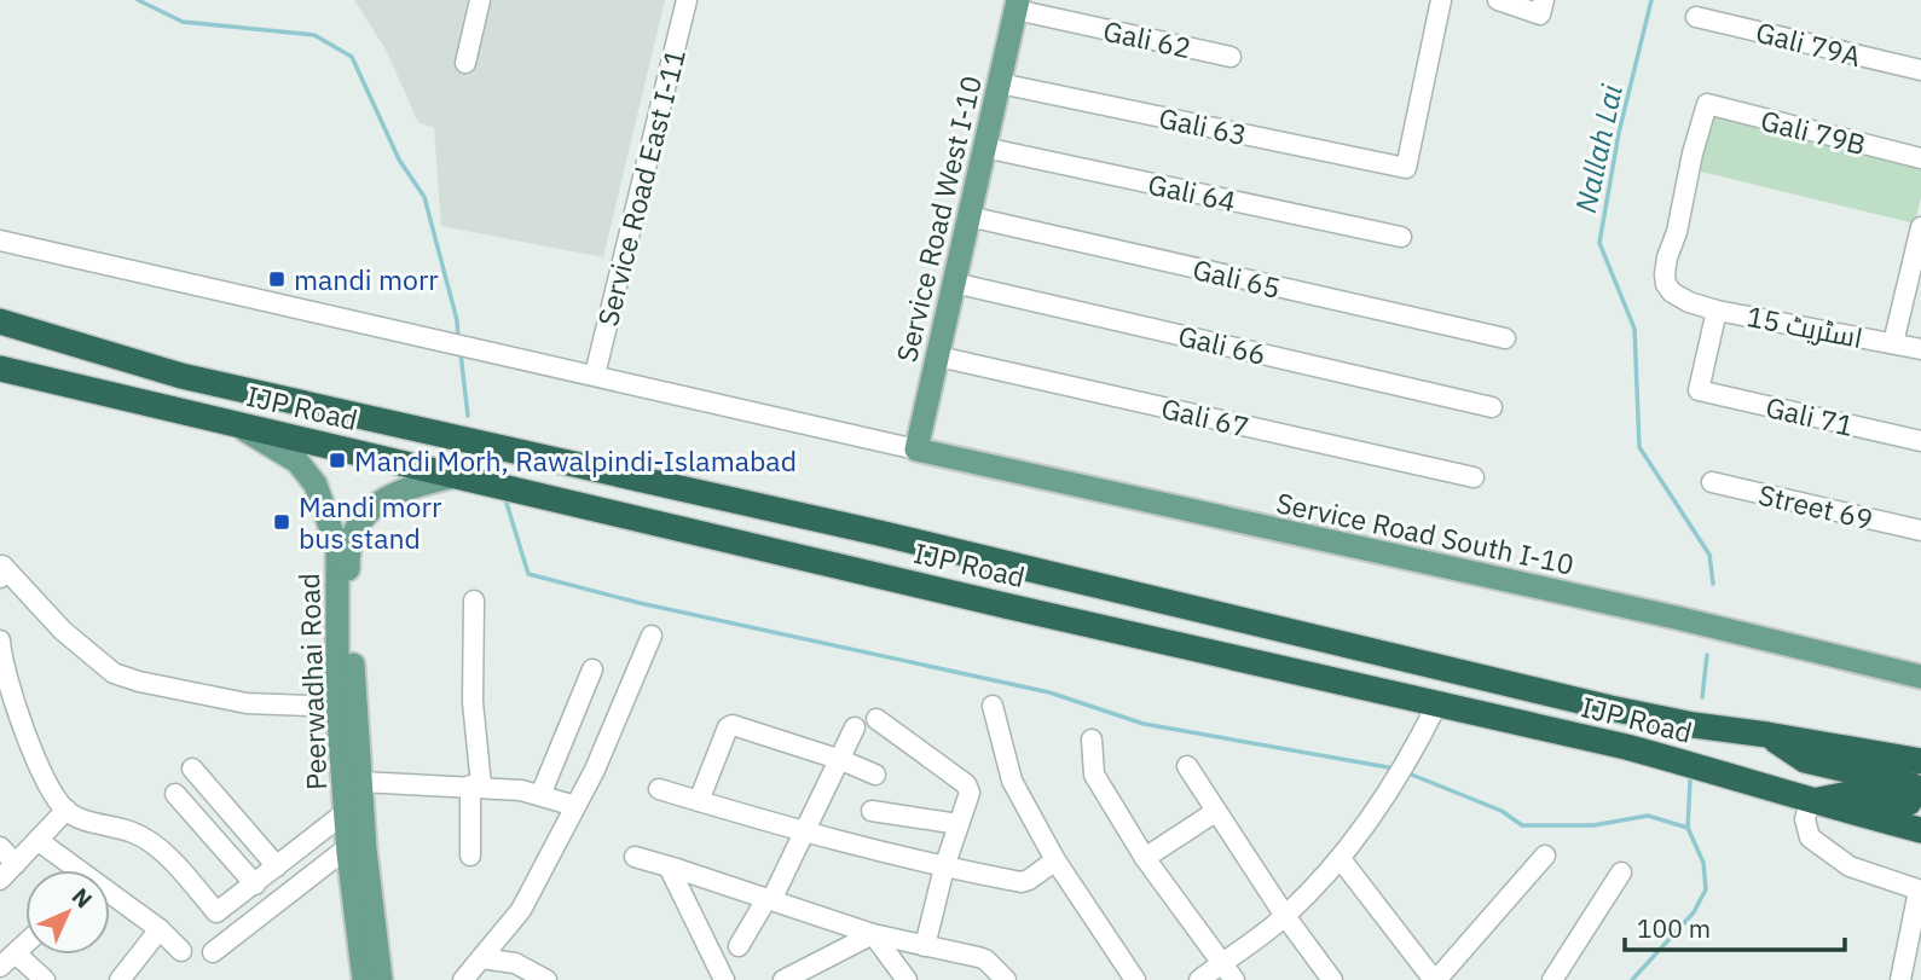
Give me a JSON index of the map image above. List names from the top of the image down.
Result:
{
  "streets": {
    "highway": ["IJP Road"],
    "main road": ["Service Road West I-10", "Service Road South I-10", "Peerwadhai Road"],
    "street": [
      "Gali 62",
      "Gali 79A",
      "Gali 63",
      "Gali 79B",
      "Service Road East I-11",
      "Gali 64",
      "Gali 65",
      "اسٹریٹ 15",
      "Gali 66",
      "Gali 71",
      "Gali 67",
      "Street 69"
    ]
  },
  "crossings": [
    ["Gali 62", "Service Road West I-10"],
    ["Gali 63", "Service Road West I-10"],
    ["Gali 79B", "اسٹریٹ 15"],
    ["Gali 64", "Service Road West I-10"],
    ["Service Road West I-10", "Gali 65"],
    ["Service Road West I-10", "Gali 66"],
    ["Service Road West I-10", "Gali 67"],
    ["Service Road West I-10", "Service Road South I-10"],
    ["اسٹریٹ 15", "Gali 71"],
    ["IJP Road", "Peerwadhai Road"]
  ],
  "water": ["Nallah Lai"],
  "places": {
    "transit": ["mandi morr", "Mandi Morh, Rawalpindi-Islamabad", "Mandi morr bus stand"]
  },
  "scale_bar": "100 m",
  "north": "top right"
}
